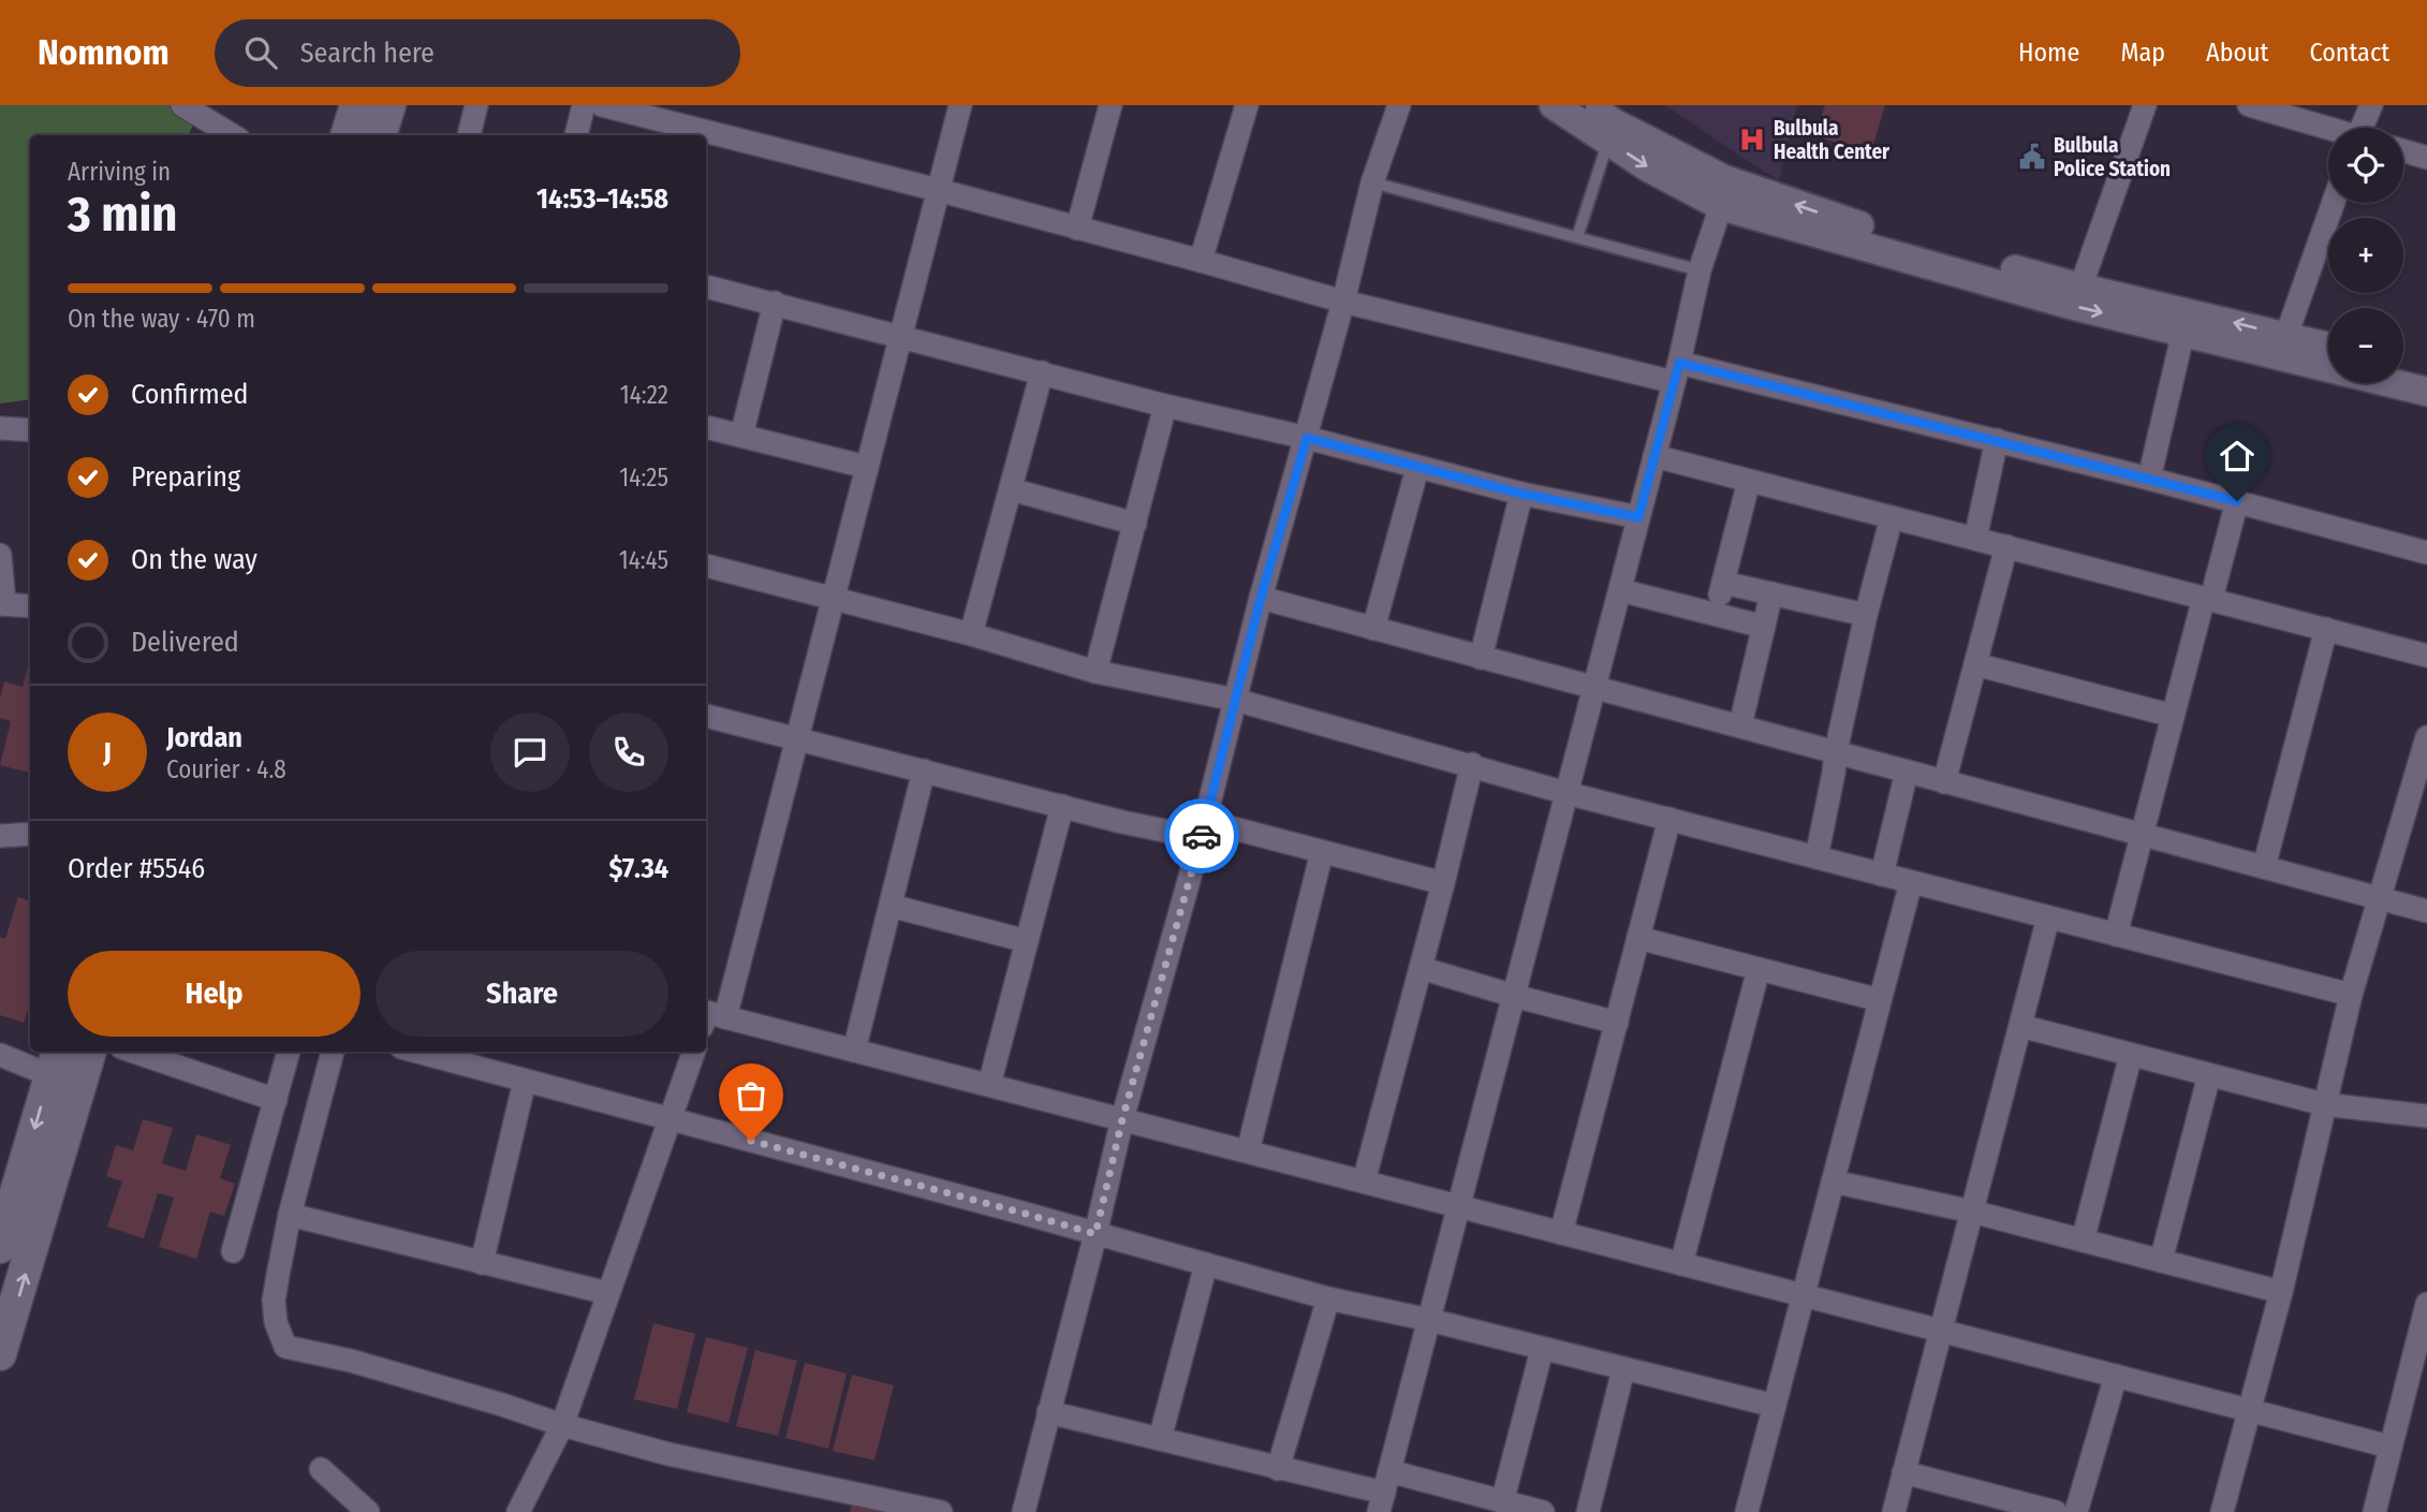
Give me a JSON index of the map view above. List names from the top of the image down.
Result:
{
  "places": {
    "hospital": ["Bulbula Health Center"],
    "public building": ["Bulbula Police Station"]
  },
  "page": {
    "header": "Nomnom",
    "search": "Search here",
    "nav": [
      "Home",
      "Map",
      "About",
      "Contact"
    ],
    "map_buttons": ["+", "−"],
    "heading": ["3 min", "Arriving in", "14:53–14:58"],
    "panel": [
      "Jordan",
      "Courier · 4.8",
      "Order #5546",
      "$7.34"
    ],
    "bar": "On the way · 470 m",
    "list": [
      ["Confirmed", "14:22"],
      ["Preparing", "14:25"],
      ["On the way", "14:45"],
      "Delivered"
    ],
    "round": "J",
    "buttons": ["Help", "Share"]
  }
}
